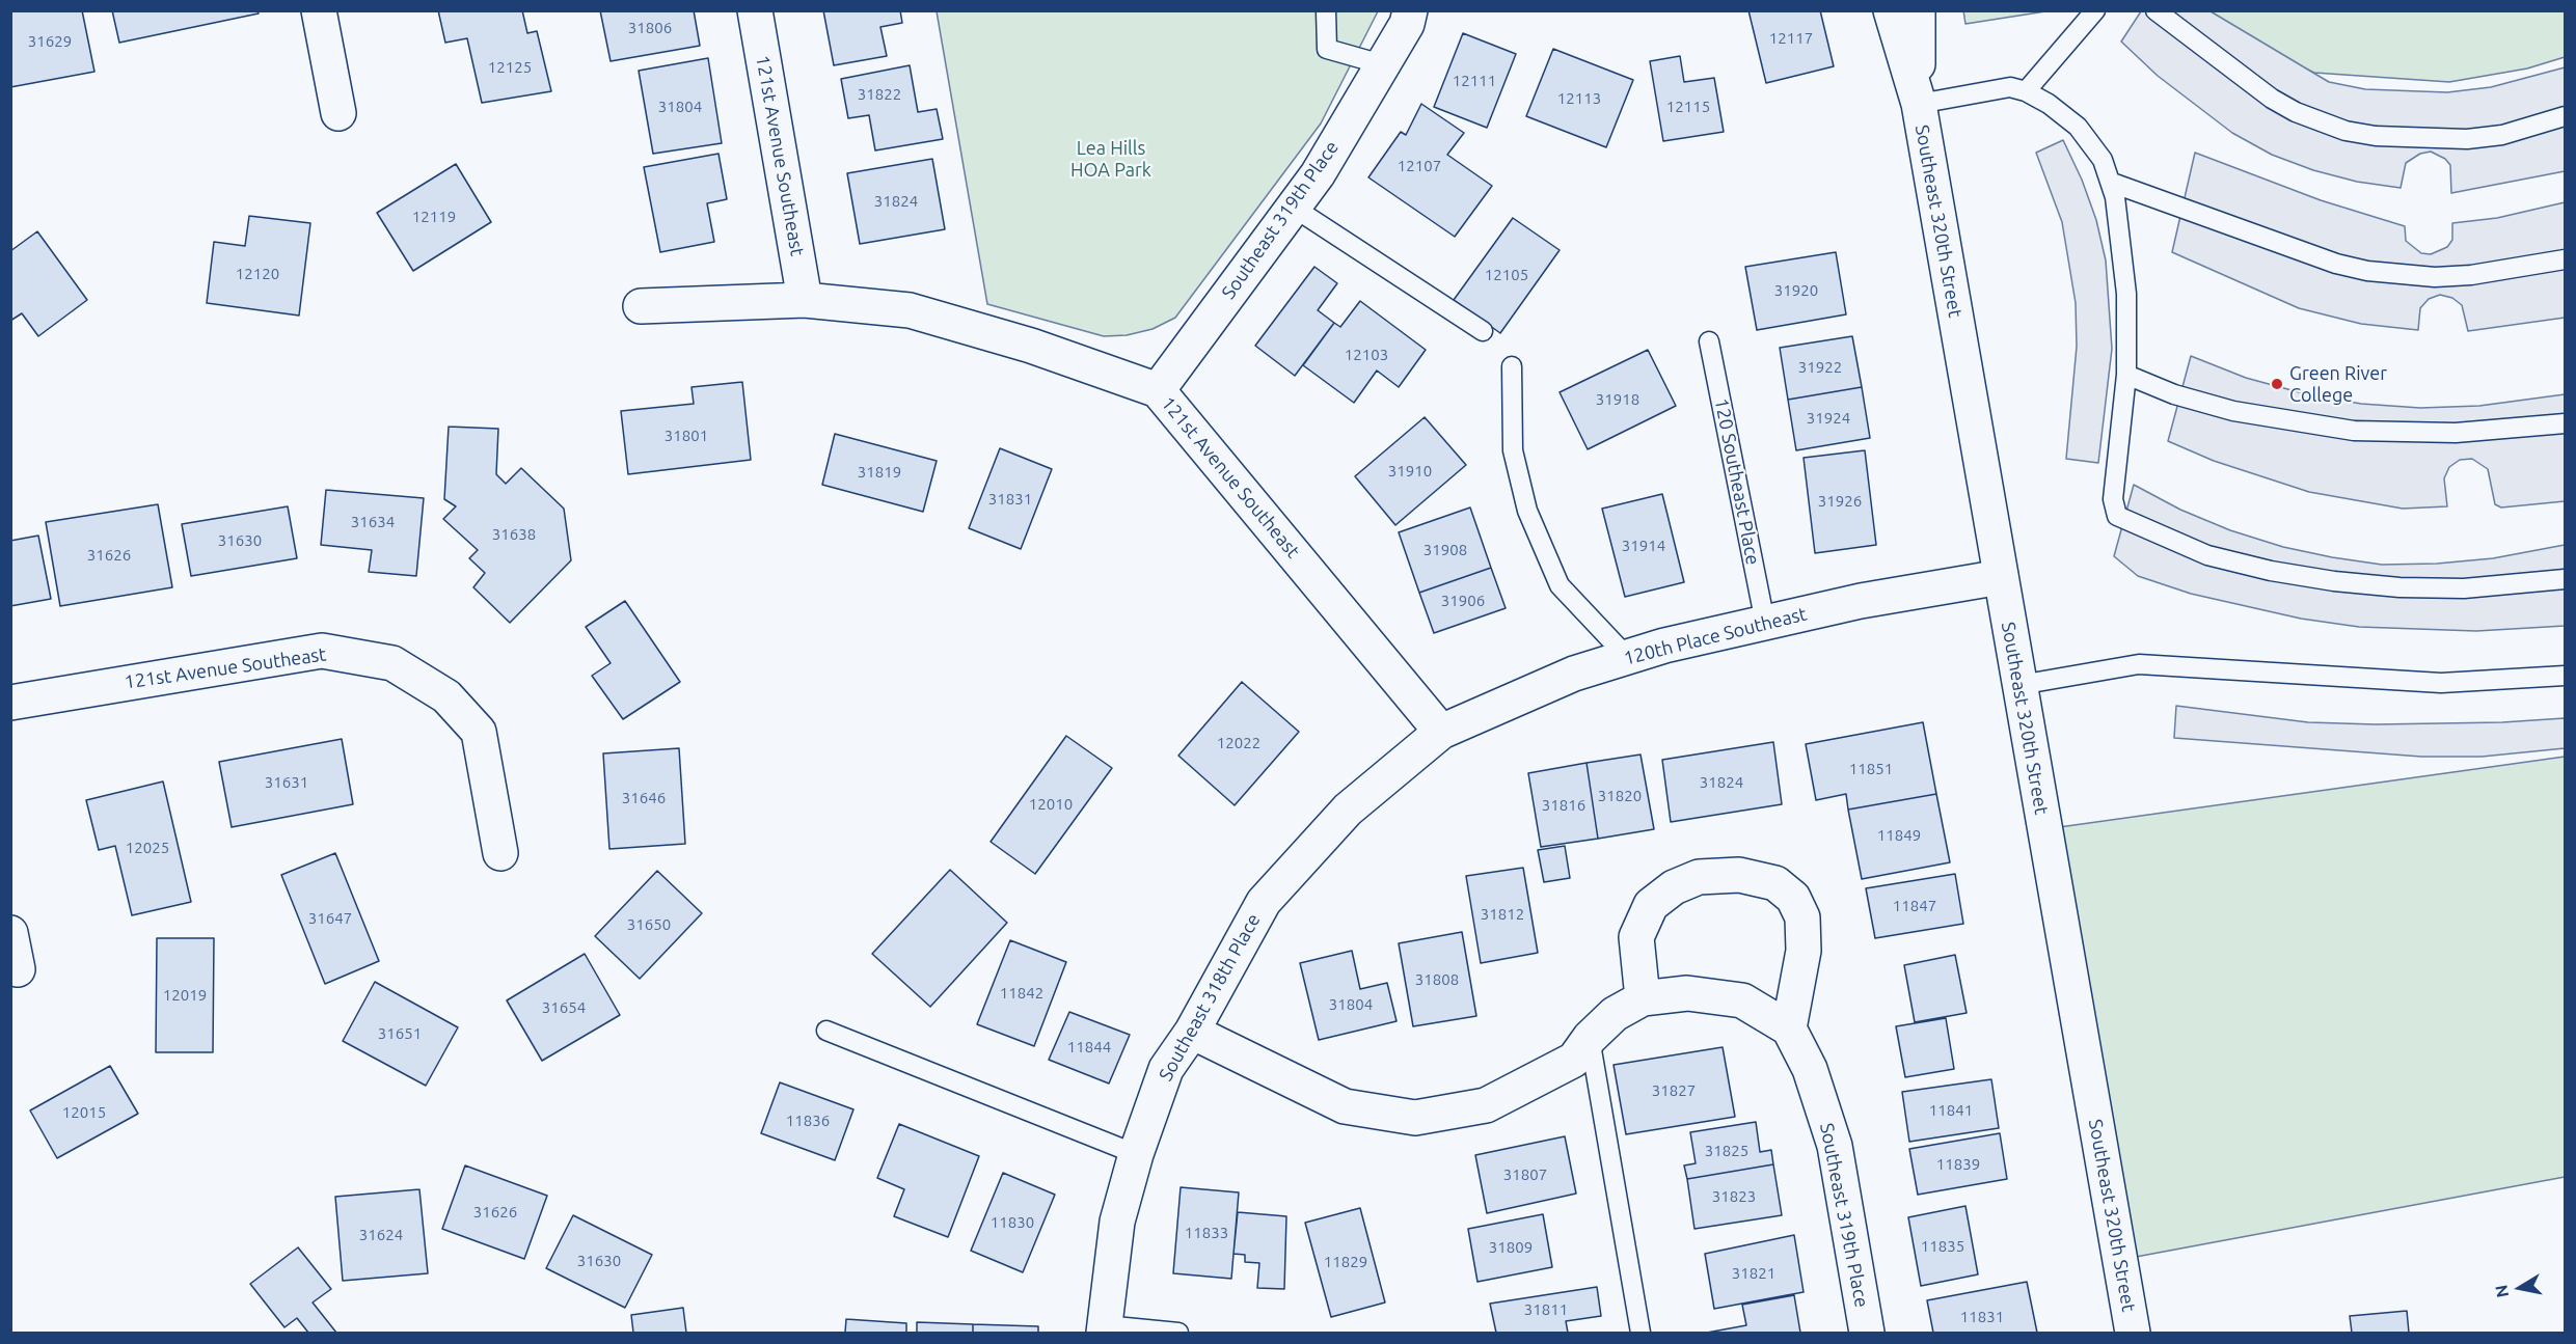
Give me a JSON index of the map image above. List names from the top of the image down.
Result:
{
  "streets": {
    "street": [
      "121st Avenue Southeast",
      "Southeast 319th Place",
      "Southeast 320th Street",
      "120th Place Southeast",
      "Southeast 318th Place"
    ],
    "lane": ["120 Southeast Place"]
  },
  "crossings": [
    ["121st Avenue Southeast", "Southeast 319th Place"],
    ["121st Avenue Southeast", "120th Place Southeast"],
    ["121st Avenue Southeast", "Southeast 318th Place"],
    ["Southeast 320th Street", "120th Place Southeast"],
    ["120 Southeast Place", "120th Place Southeast"],
    ["120th Place Southeast", "Southeast 318th Place"]
  ],
  "parks": ["Lea Hills HOA Park"],
  "places": ["Green River College"],
  "house_numbers": [
    "31806",
    "12117",
    "31629",
    "12125",
    "12111",
    "31822",
    "12113",
    "31804",
    "12115",
    "12107",
    "31824",
    "12119",
    "12120",
    "12105",
    "31920",
    "12103",
    "31922",
    "31918",
    "31924",
    "31801",
    "31910",
    "31819",
    "31831",
    "31926",
    "31634",
    "31638",
    "31630",
    "31914",
    "31908",
    "31626",
    "31906",
    "12022",
    "11851",
    "31631",
    "31824",
    "31820",
    "31646",
    "12010",
    "31816",
    "11849",
    "12025",
    "11847",
    "31812",
    "31647",
    "31650",
    "31808",
    "11842",
    "12019",
    "31804",
    "31654",
    "31651",
    "11844",
    "31827",
    "11841",
    "12015",
    "11836",
    "31825",
    "11839",
    "31807",
    "31823",
    "31626",
    "11830",
    "11833",
    "31624",
    "11835",
    "31809",
    "31630",
    "11829",
    "31821",
    "31811",
    "11831"
  ],
  "north": "left"
}
